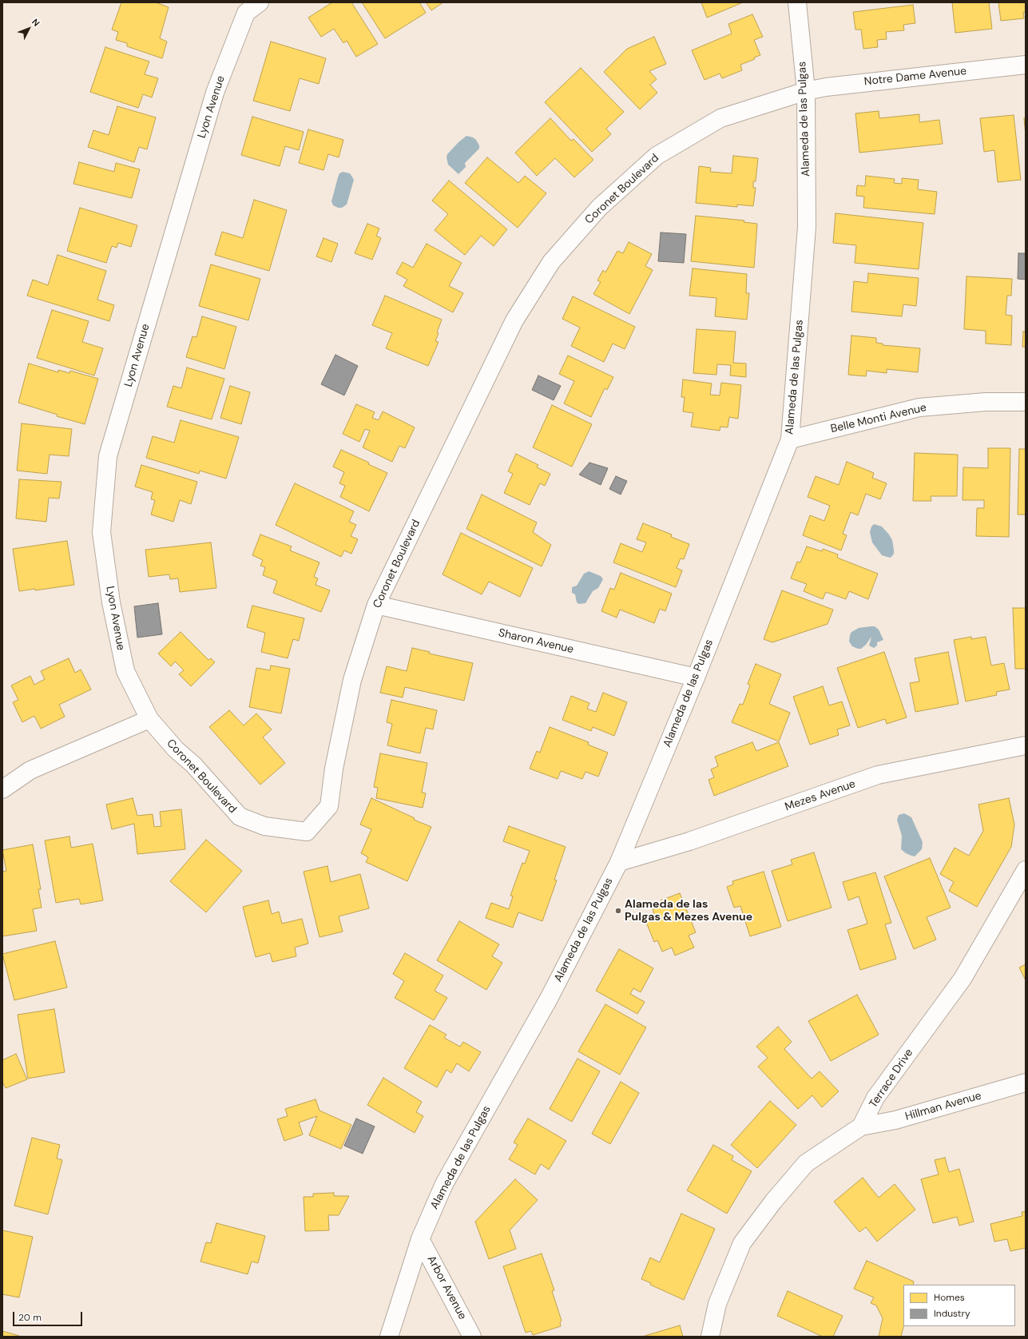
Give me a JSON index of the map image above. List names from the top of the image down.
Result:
{
  "streets": {
    "street": [
      "Notre Dame Avenue",
      "Lyon Avenue",
      "Alameda de las Pulgas",
      "Coronet Boulevard",
      "Belle Monti Avenue",
      "Sharon Avenue",
      "Mezes Avenue",
      "Terrace Drive",
      "Hillman Avenue",
      "Arbor Avenue"
    ]
  },
  "crossings": [
    ["Notre Dame Avenue", "Alameda de las Pulgas"],
    ["Notre Dame Avenue", "Coronet Boulevard"],
    ["Lyon Avenue", "Coronet Boulevard"],
    ["Alameda de las Pulgas", "Coronet Boulevard"],
    ["Alameda de las Pulgas", "Belle Monti Avenue"],
    ["Alameda de las Pulgas", "Sharon Avenue"],
    ["Alameda de las Pulgas", "Mezes Avenue"],
    ["Alameda de las Pulgas", "Arbor Avenue"],
    ["Coronet Boulevard", "Sharon Avenue"],
    ["Terrace Drive", "Hillman Avenue"]
  ],
  "places": ["Alameda de las Pulgas & Mezes Avenue"],
  "legend": ["Homes", "Industry"],
  "scale_bar": "20 m",
  "north": "top right"
}
